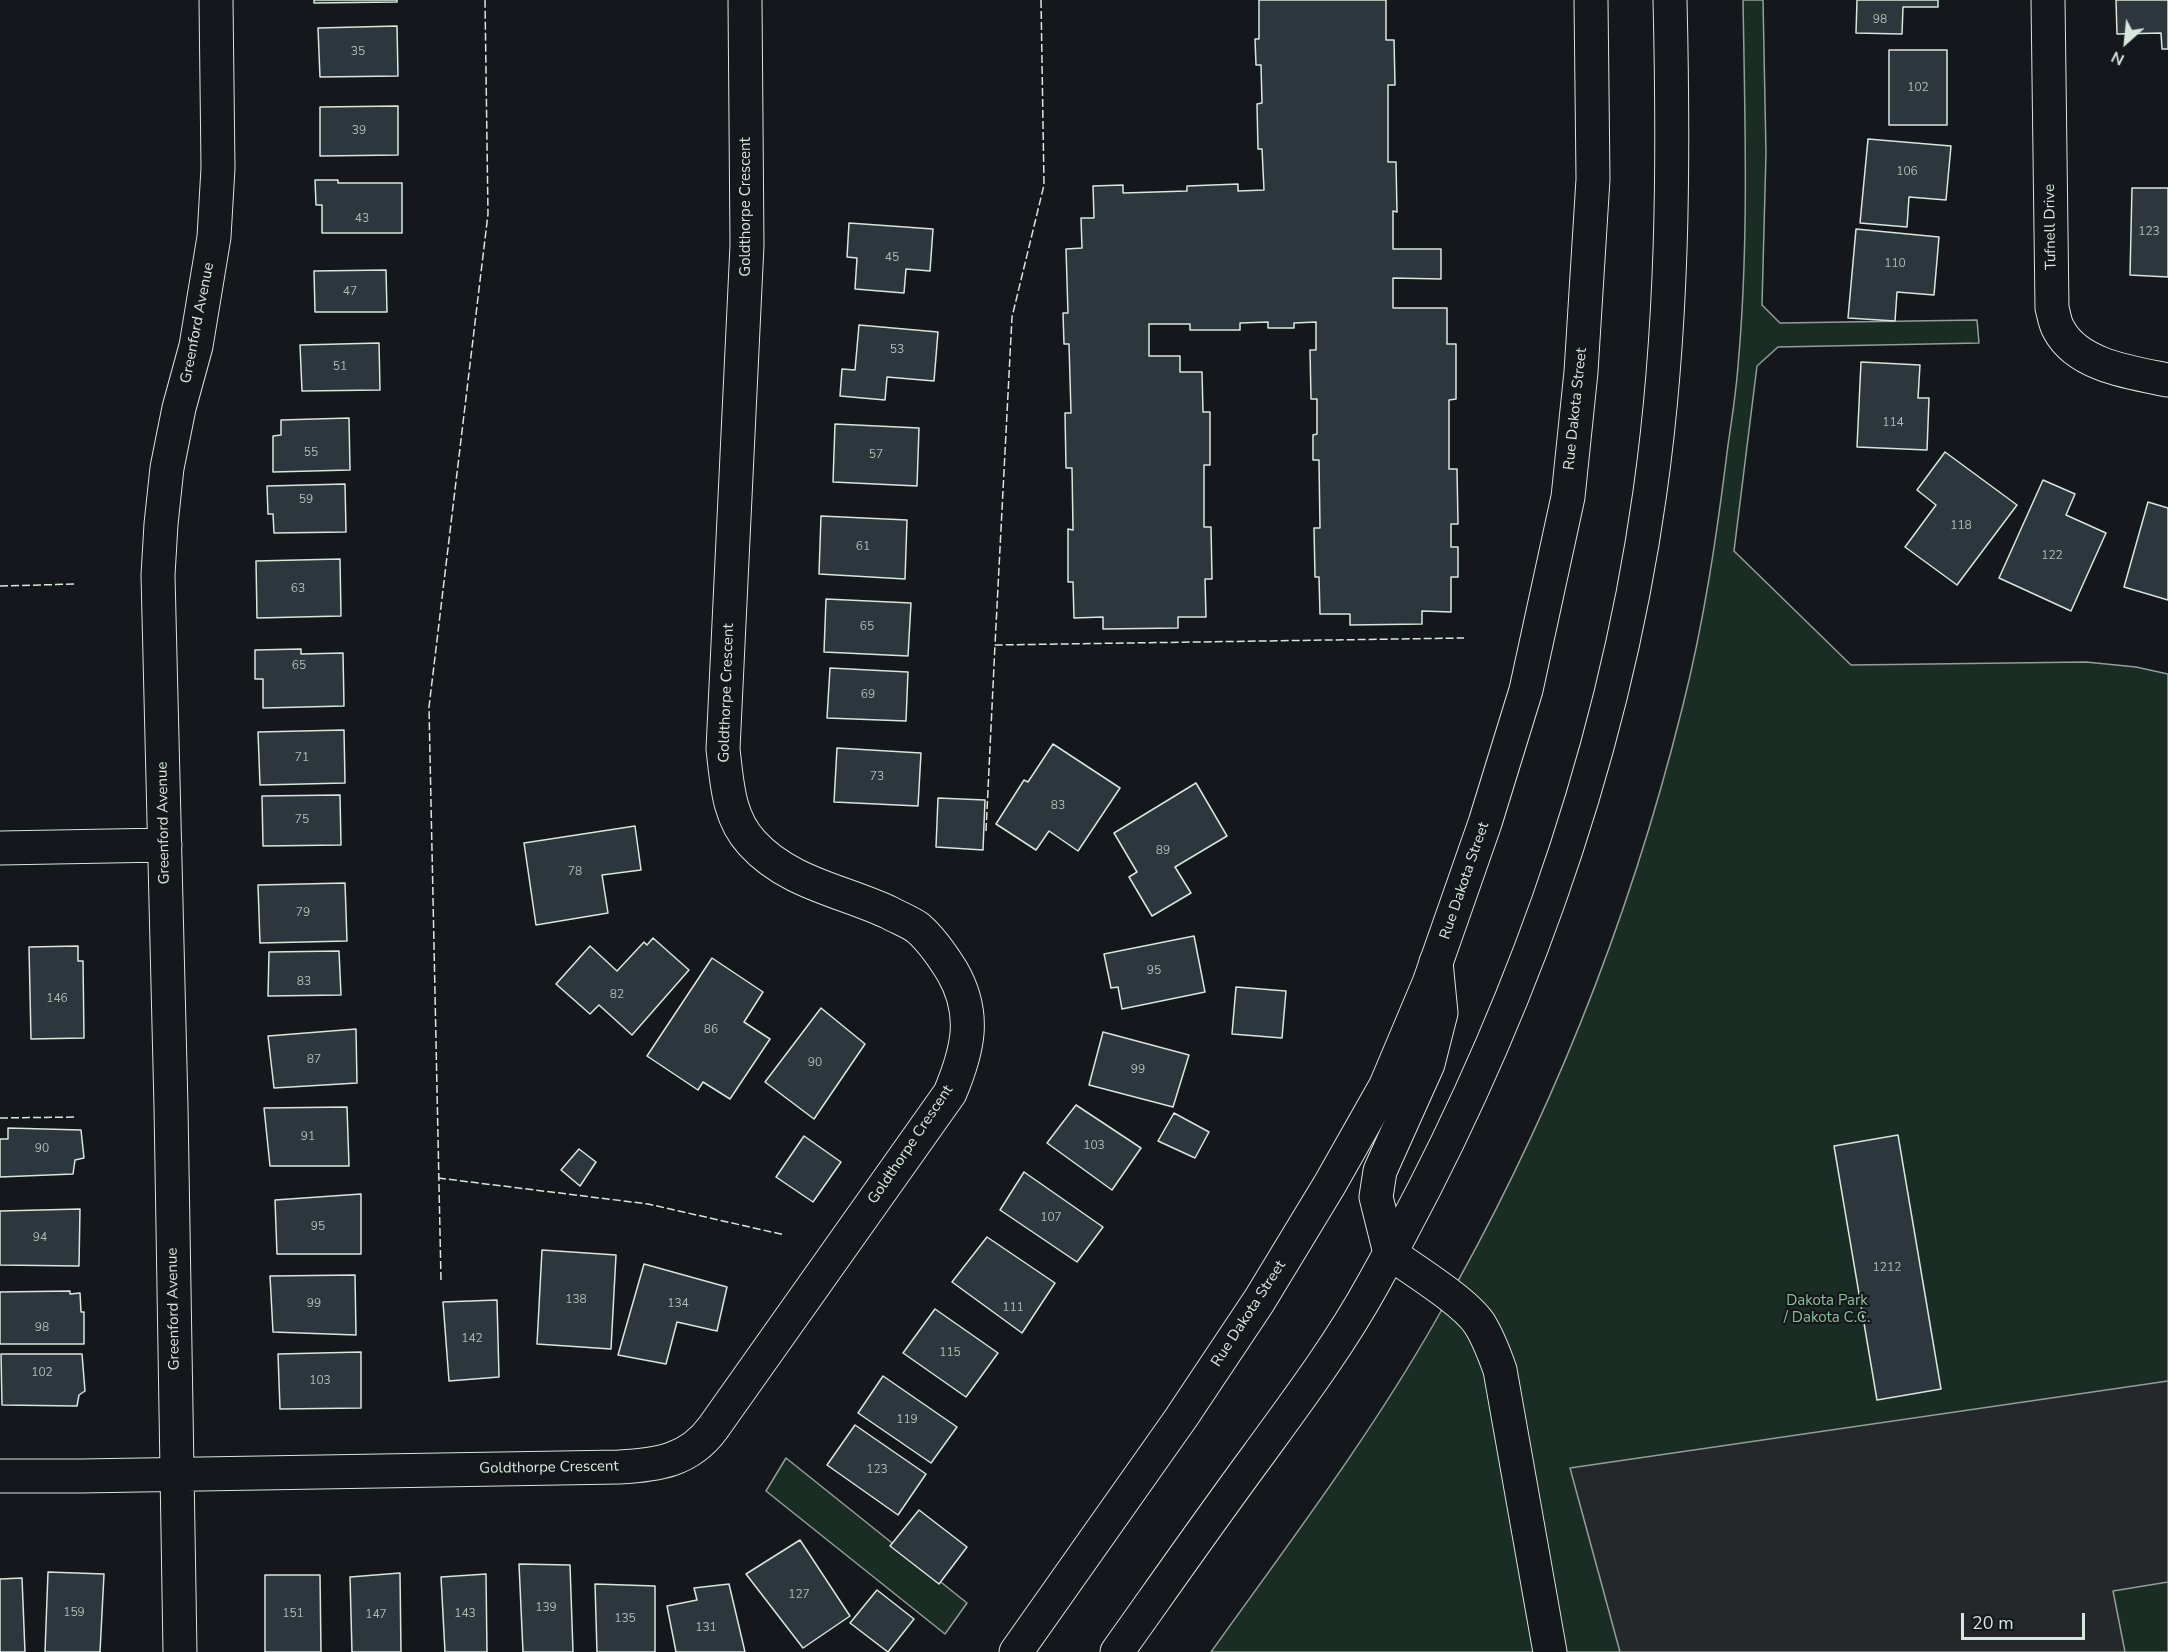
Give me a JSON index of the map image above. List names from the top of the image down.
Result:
{
  "streets": {
    "street": [
      "Goldthorpe Crescent",
      "Tufnell Drive",
      "Greenford Avenue",
      "Rue Dakota Street"
    ]
  },
  "crossings": [
    ["Goldthorpe Crescent", "Greenford Avenue"]
  ],
  "parks": ["Dakota Park / Dakota C.C."],
  "house_numbers": [
    "98",
    "35",
    "102",
    "39",
    "106",
    "43",
    "123",
    "45",
    "110",
    "47",
    "53",
    "51",
    "114",
    "55",
    "57",
    "59",
    "118",
    "61",
    "122",
    "63",
    "65",
    "65",
    "69",
    "71",
    "73",
    "83",
    "75",
    "89",
    "78",
    "79",
    "95",
    "83",
    "82",
    "146",
    "86",
    "87",
    "90",
    "99",
    "91",
    "103",
    "90",
    "107",
    "95",
    "94",
    "1212",
    "138",
    "99",
    "134",
    "111",
    "98",
    "142",
    "115",
    "102",
    "103",
    "119",
    "123",
    "127",
    "139",
    "159",
    "151",
    "143",
    "147",
    "135",
    "131"
  ],
  "scale_bar": "20 m",
  "north": "bottom left"
}
